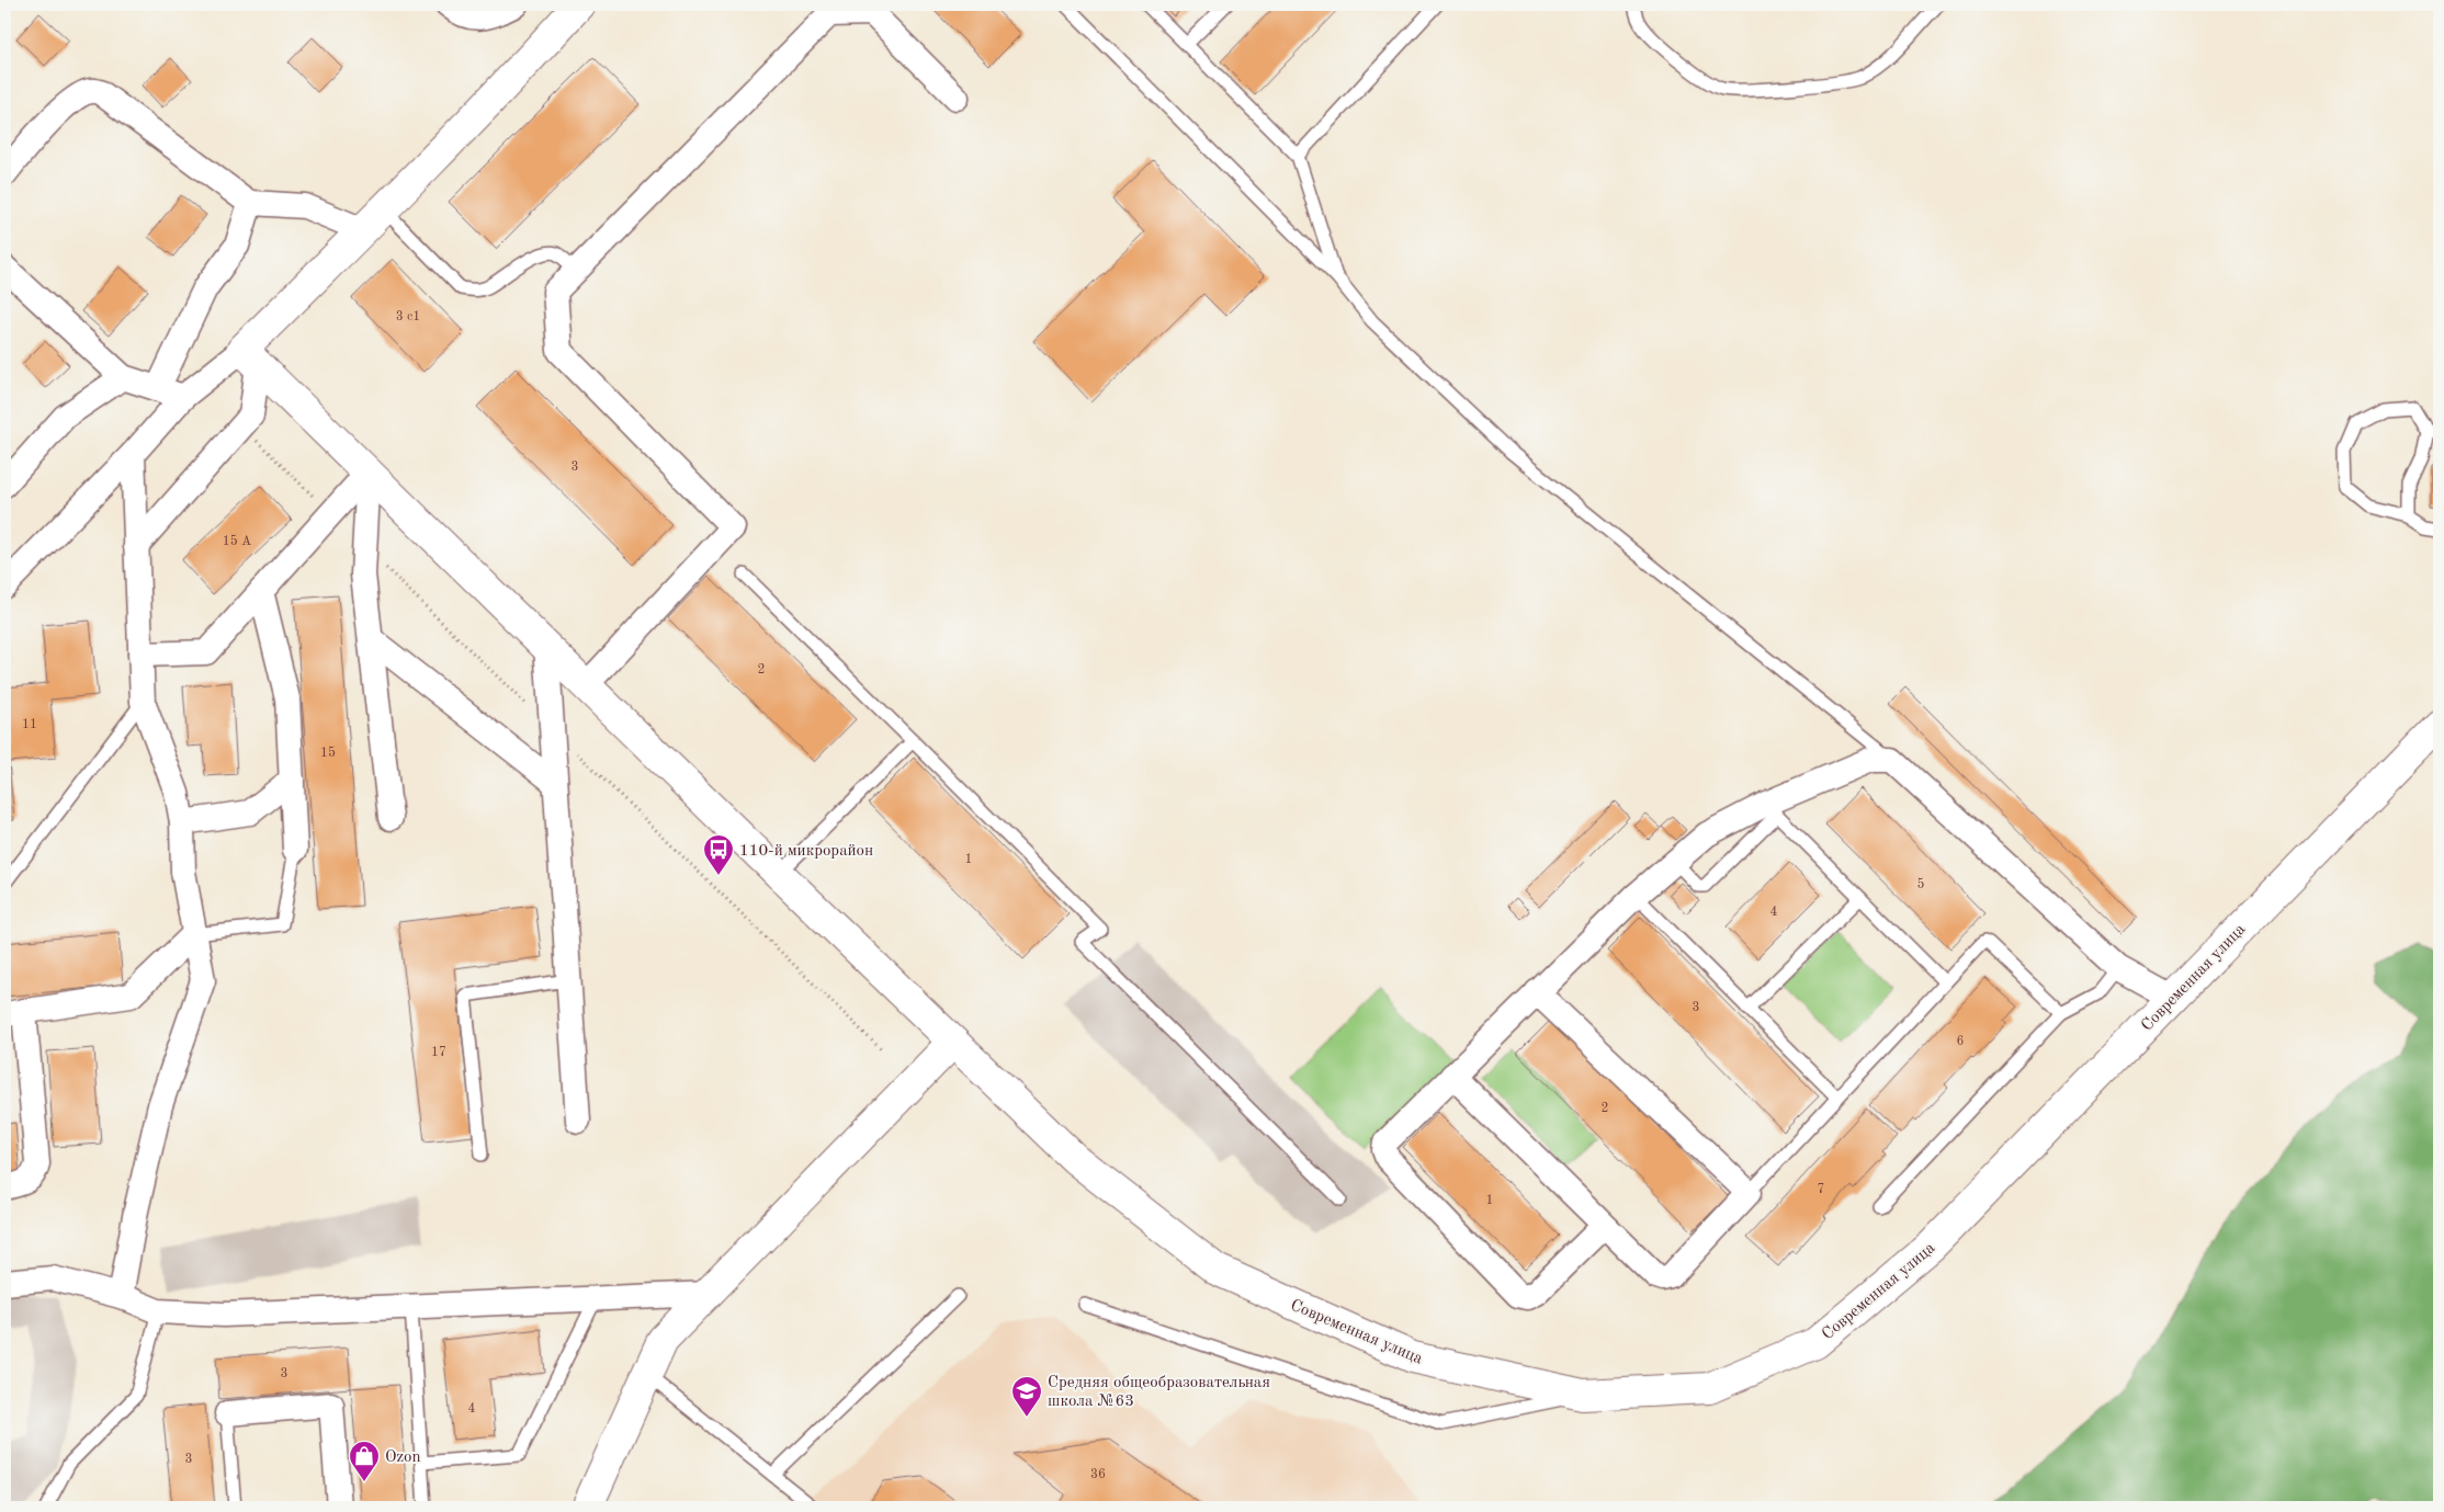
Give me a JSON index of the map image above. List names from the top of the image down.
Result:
{
  "streets": {
    "street": ["Современная улица"]
  },
  "places": {
    "bus stop": ["110-й микрорайон"],
    "school or university": ["Средняя общеобразовательная школа №63"],
    "shop": ["Ozon"]
  },
  "house_numbers": [
    "3 с1",
    "3",
    "15 А",
    "2",
    "11",
    "15",
    "1",
    "5",
    "4",
    "3",
    "6",
    "17",
    "2",
    "7",
    "1",
    "3",
    "4",
    "3",
    "36"
  ]
}
